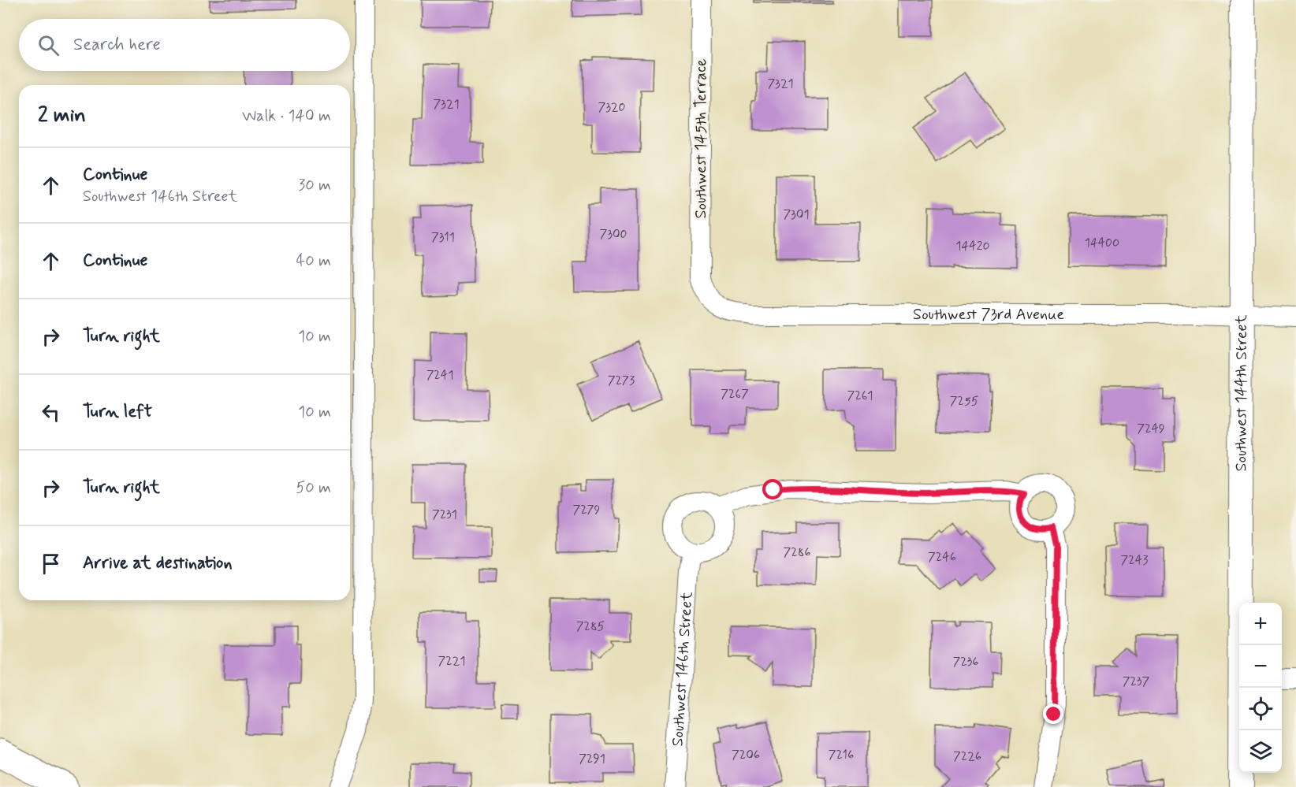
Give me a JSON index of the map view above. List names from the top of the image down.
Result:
{
  "streets": {
    "street": [
      "Southwest 145th Terrace",
      "Southwest 73rd Avenue",
      "Southwest 144th Street",
      "Southwest 146th Street"
    ]
  },
  "crossings": [
    ["Southwest 145th Terrace", "Southwest 73rd Avenue"],
    ["Southwest 73rd Avenue", "Southwest 144th Street"]
  ],
  "house_numbers": [
    "7321",
    "7321",
    "7320",
    "7301",
    "7300",
    "7311",
    "14400",
    "14420",
    "7241",
    "7273",
    "7267",
    "7261",
    "7255",
    "7249",
    "7279",
    "7231",
    "7286",
    "7246",
    "7243",
    "7285",
    "7221",
    "7236",
    "7237",
    "7206",
    "7216",
    "7226",
    "7291"
  ],
  "page": {
    "search": "Search here",
    "heading": ["2 min", "Walk · 140 m"],
    "list": [
      ["Continue", "Southwest 146th Street", "30 m"],
      ["Continue", "40 m"],
      ["Turn right", "10 m"],
      ["Turn left", "10 m"],
      ["Turn right", "50 m"],
      "Arrive at destination"
    ],
    "map_buttons": ["+", "−"]
  }
}
